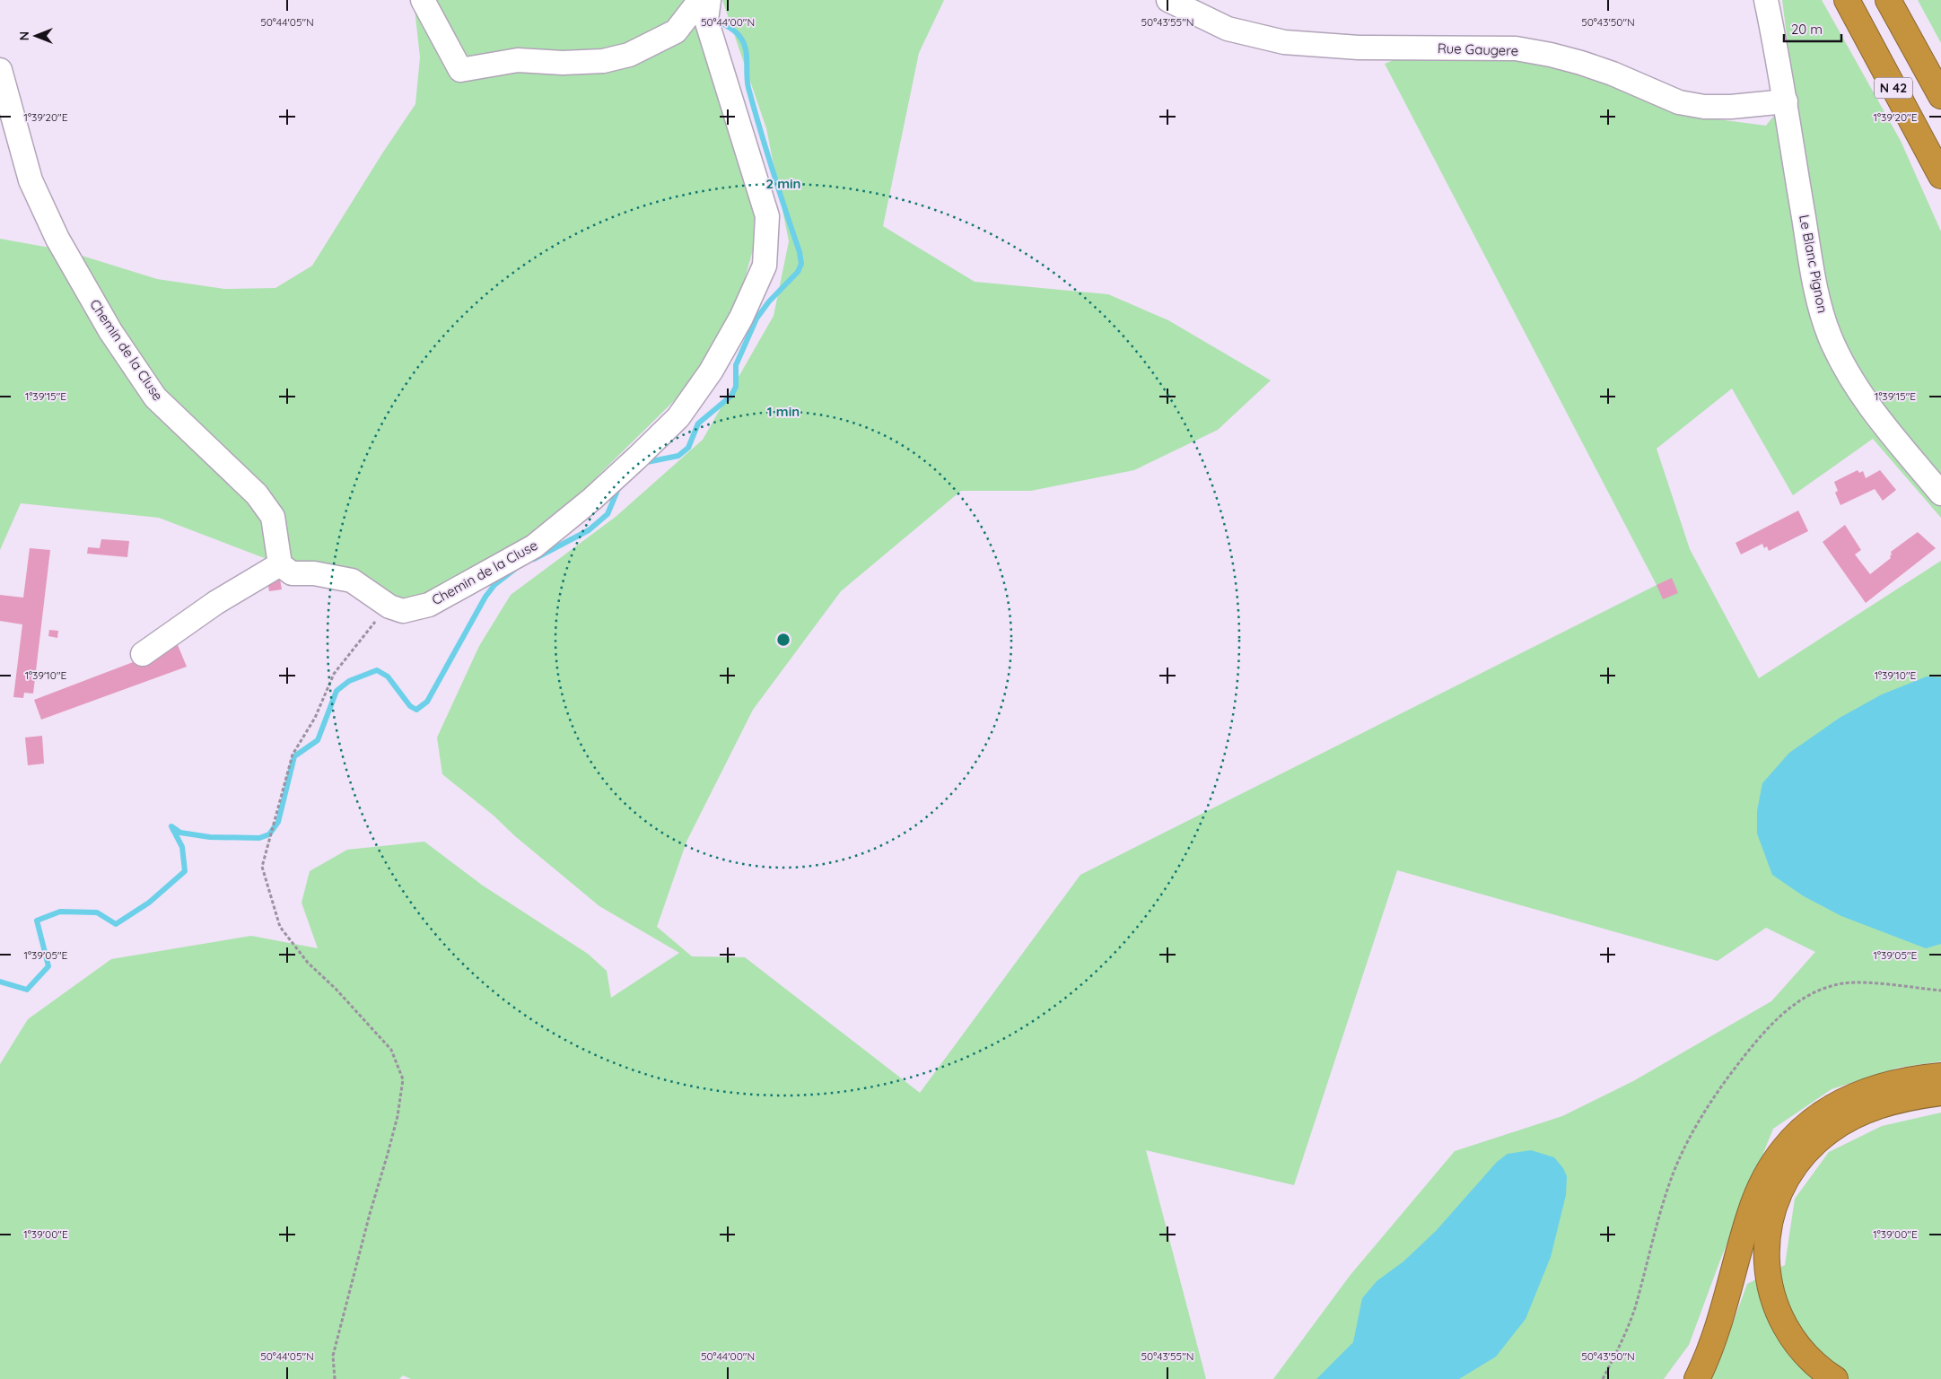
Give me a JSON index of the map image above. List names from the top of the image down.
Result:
{
  "streets": {
    "highway": ["N 42"],
    "street": ["Rue Gaugere", "Le Blanc Pignon", "Chemin de la Cluse"]
  },
  "crossings": [
    ["Rue Gaugere", "Le Blanc Pignon"]
  ],
  "scale_bar": "20 m",
  "north": "left",
  "coordinates": [
    "50°44'05\"N",
    "50°44'00\"N",
    "50°43'55\"N",
    "50°43'50\"N",
    "1°39'20\"E",
    "1°39'15\"E",
    "1°39'10\"E",
    "1°39'05\"E",
    "1°39'00\"E"
  ],
  "rings": ["2 min", "1 min"]
}
